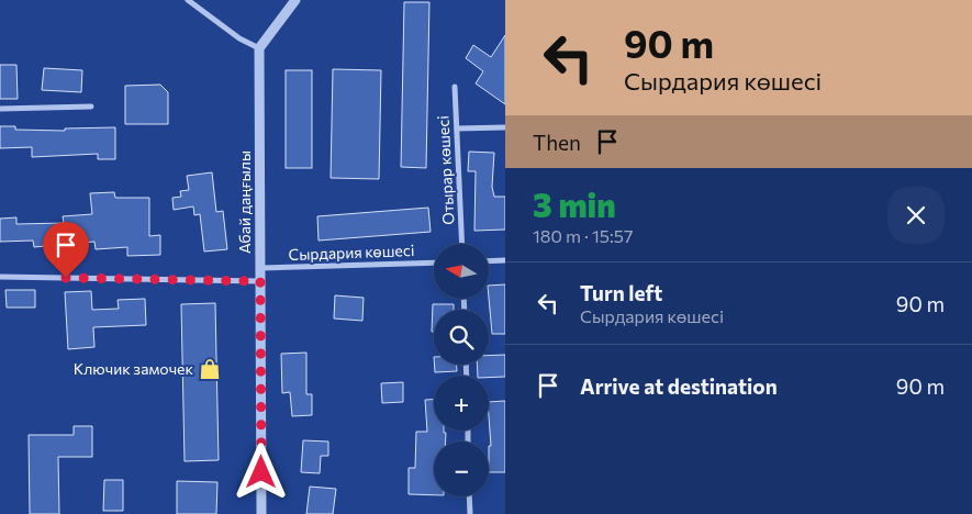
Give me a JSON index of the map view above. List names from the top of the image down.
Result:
{
  "streets": {
    "street": ["Отырар көшесі", "Абай даңғылы", "Сырдария көшесі"]
  },
  "crossings": [
    ["Абай даңғылы", "Сырдария көшесі"]
  ],
  "places": {
    "shop": ["Ключик замочек"]
  },
  "north": "left",
  "page": {
    "turn": ["90 m", "Сырдария көшесі"],
    "then": "Then",
    "heading": ["3 min", "180 m · 15:57"],
    "map_buttons": ["+", "−"],
    "list": [
      {
        "name": "Turn left",
        "note": "Сырдария көшесі",
        "value": "90 m"
      },
      {
        "name": "Arrive at destination",
        "value": "90 m"
      }
    ]
  }
}
